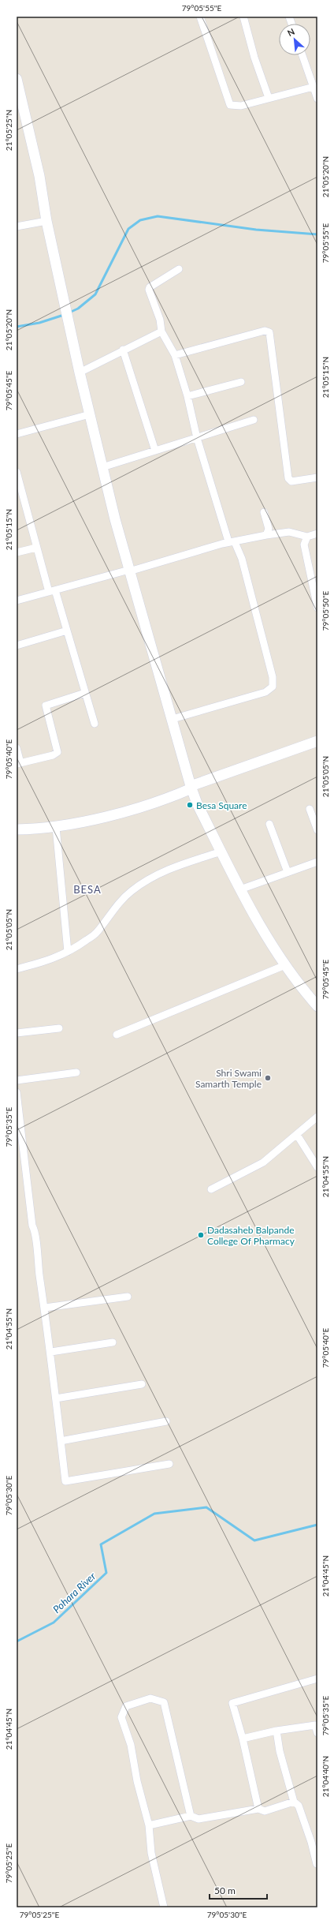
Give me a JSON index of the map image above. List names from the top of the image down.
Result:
{
  "districts": ["BESA"],
  "water": ["Pohara River"],
  "places": ["Besa Square", "Shri Swami Samarth Temple", "Dadasaheb Balpande College Of Pharmacy"],
  "scale_bar": "50 m",
  "north": "top left",
  "coordinates": [
    "79°05'55\"E",
    "21°05'25\"N",
    "21°05'20\"N",
    "21°05'15\"N",
    "79°05'45\"E",
    "79°05'50\"E",
    "79°05'40\"E",
    "21°05'05\"N",
    "79°05'35\"E",
    "21°04'55\"N",
    "79°05'30\"E",
    "21°04'45\"N",
    "21°04'40\"N",
    "79°05'25\"E"
  ]
}
